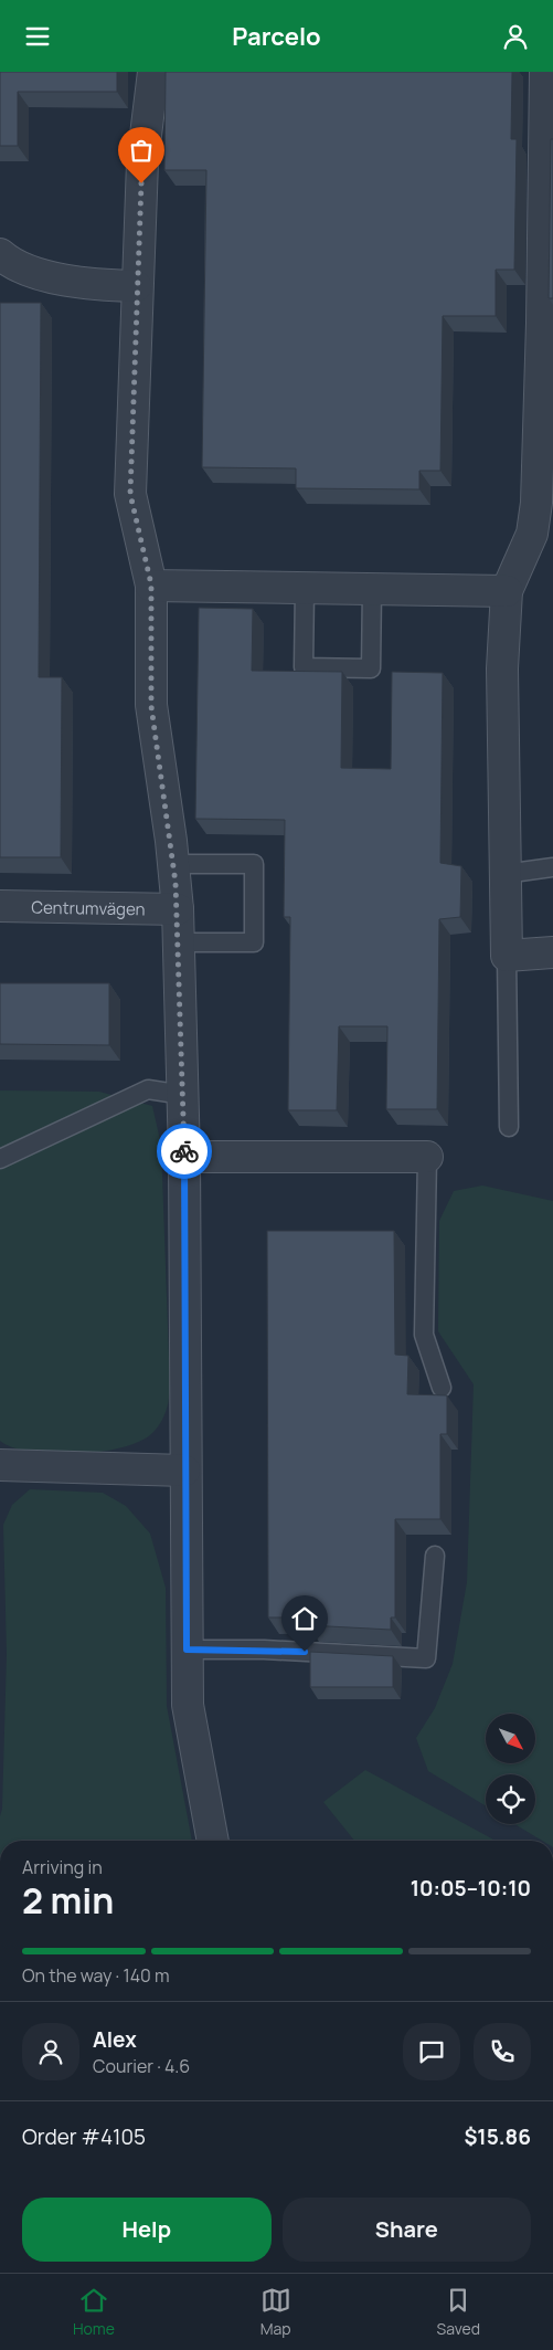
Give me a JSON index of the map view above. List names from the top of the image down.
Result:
{
  "streets": {
    "street": ["Centrumvägen"]
  },
  "north": "bottom right",
  "page": {
    "header": "Parcelo",
    "heading": ["2 min", "Arriving in", "10:05–10:10"],
    "panel": [
      "Alex",
      "Courier · 4.6",
      "Order #4105",
      "$15.86"
    ],
    "bar": "On the way · 140 m",
    "buttons": ["Help", "Share"],
    "tabs": ["Home", "Map", "Saved"]
  }
}
